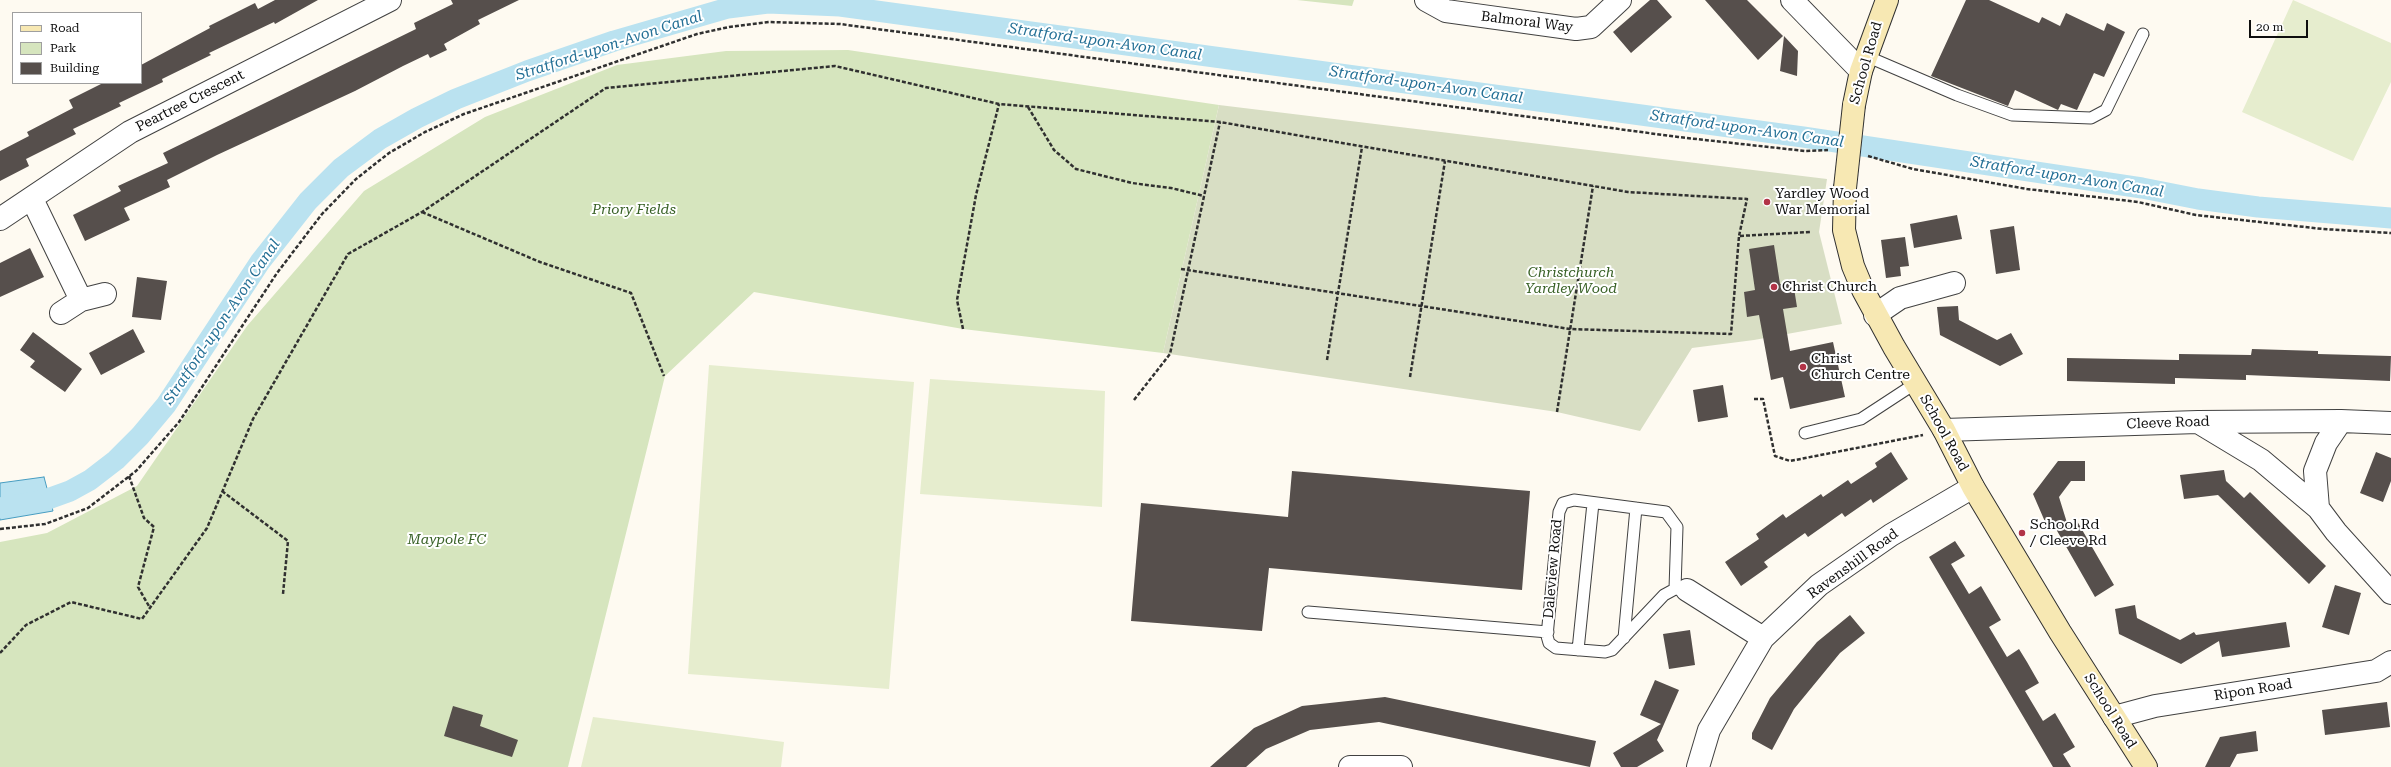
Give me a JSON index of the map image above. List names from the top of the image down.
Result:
{
  "streets": {
    "street": [
      "Balmoral Way",
      "School Road",
      "Peartree Crescent",
      "Cleeve Road",
      "Ravenshill Road",
      "Ripon Road"
    ],
    "lane": ["Daleview Road"]
  },
  "crossings": [
    ["School Road", "Cleeve Road"],
    ["School Road", "Ravenshill Road"],
    ["School Road", "Ripon Road"]
  ],
  "water": ["Stratford-upon-Avon Canal"],
  "parks": ["Priory Fields", "Christchurch Yardley Wood", "Maypole FC"],
  "places": [
    "Yardley Wood War Memorial",
    "Christ Church",
    "Christ Church Centre",
    "School Rd / Cleeve Rd"
  ],
  "legend": ["Road", "Park", "Building"],
  "scale_bar": "20 m"
}
